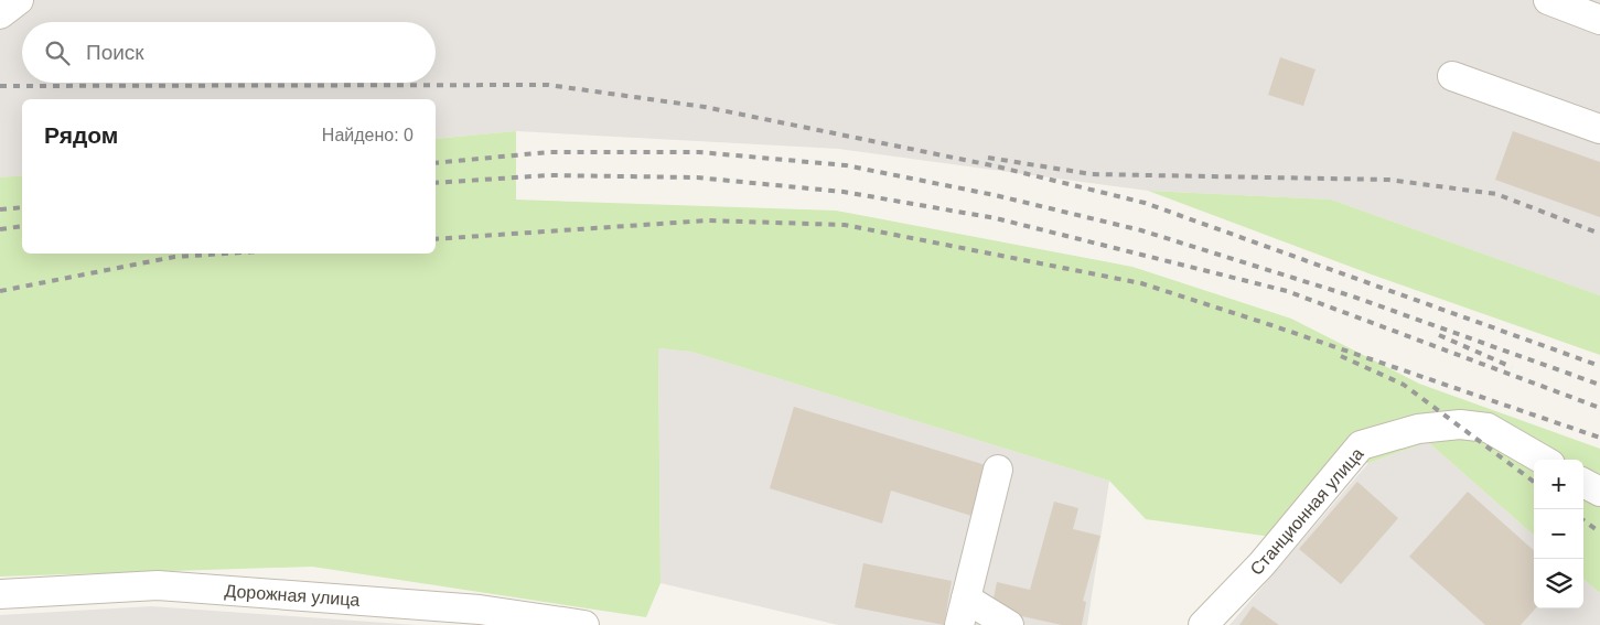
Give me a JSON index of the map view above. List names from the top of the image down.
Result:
{
  "streets": {
    "street": ["Станционная улица", "Дорожная улица"]
  },
  "page": {
    "search": "Поиск",
    "heading": ["Рядом", "Найдено: 0"],
    "map_buttons": ["+", "−"]
  }
}
